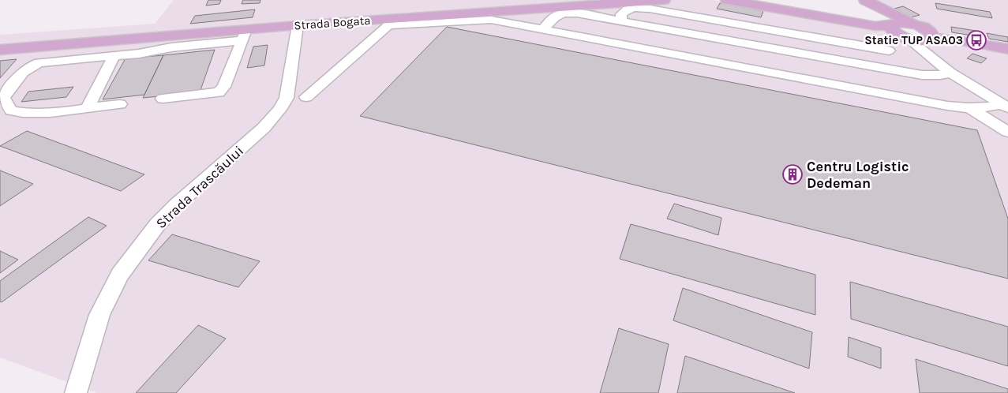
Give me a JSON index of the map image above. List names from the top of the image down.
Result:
{
  "streets": {
    "main road": ["Strada Bogata"],
    "street": ["Strada Trascăului"]
  },
  "crossings": [
    ["Strada Bogata", "Strada Trascăului"]
  ],
  "places": {
    "bus stop": ["Statie TUP ASA03"],
    "building": ["Centru Logistic Dedeman"]
  }
}
